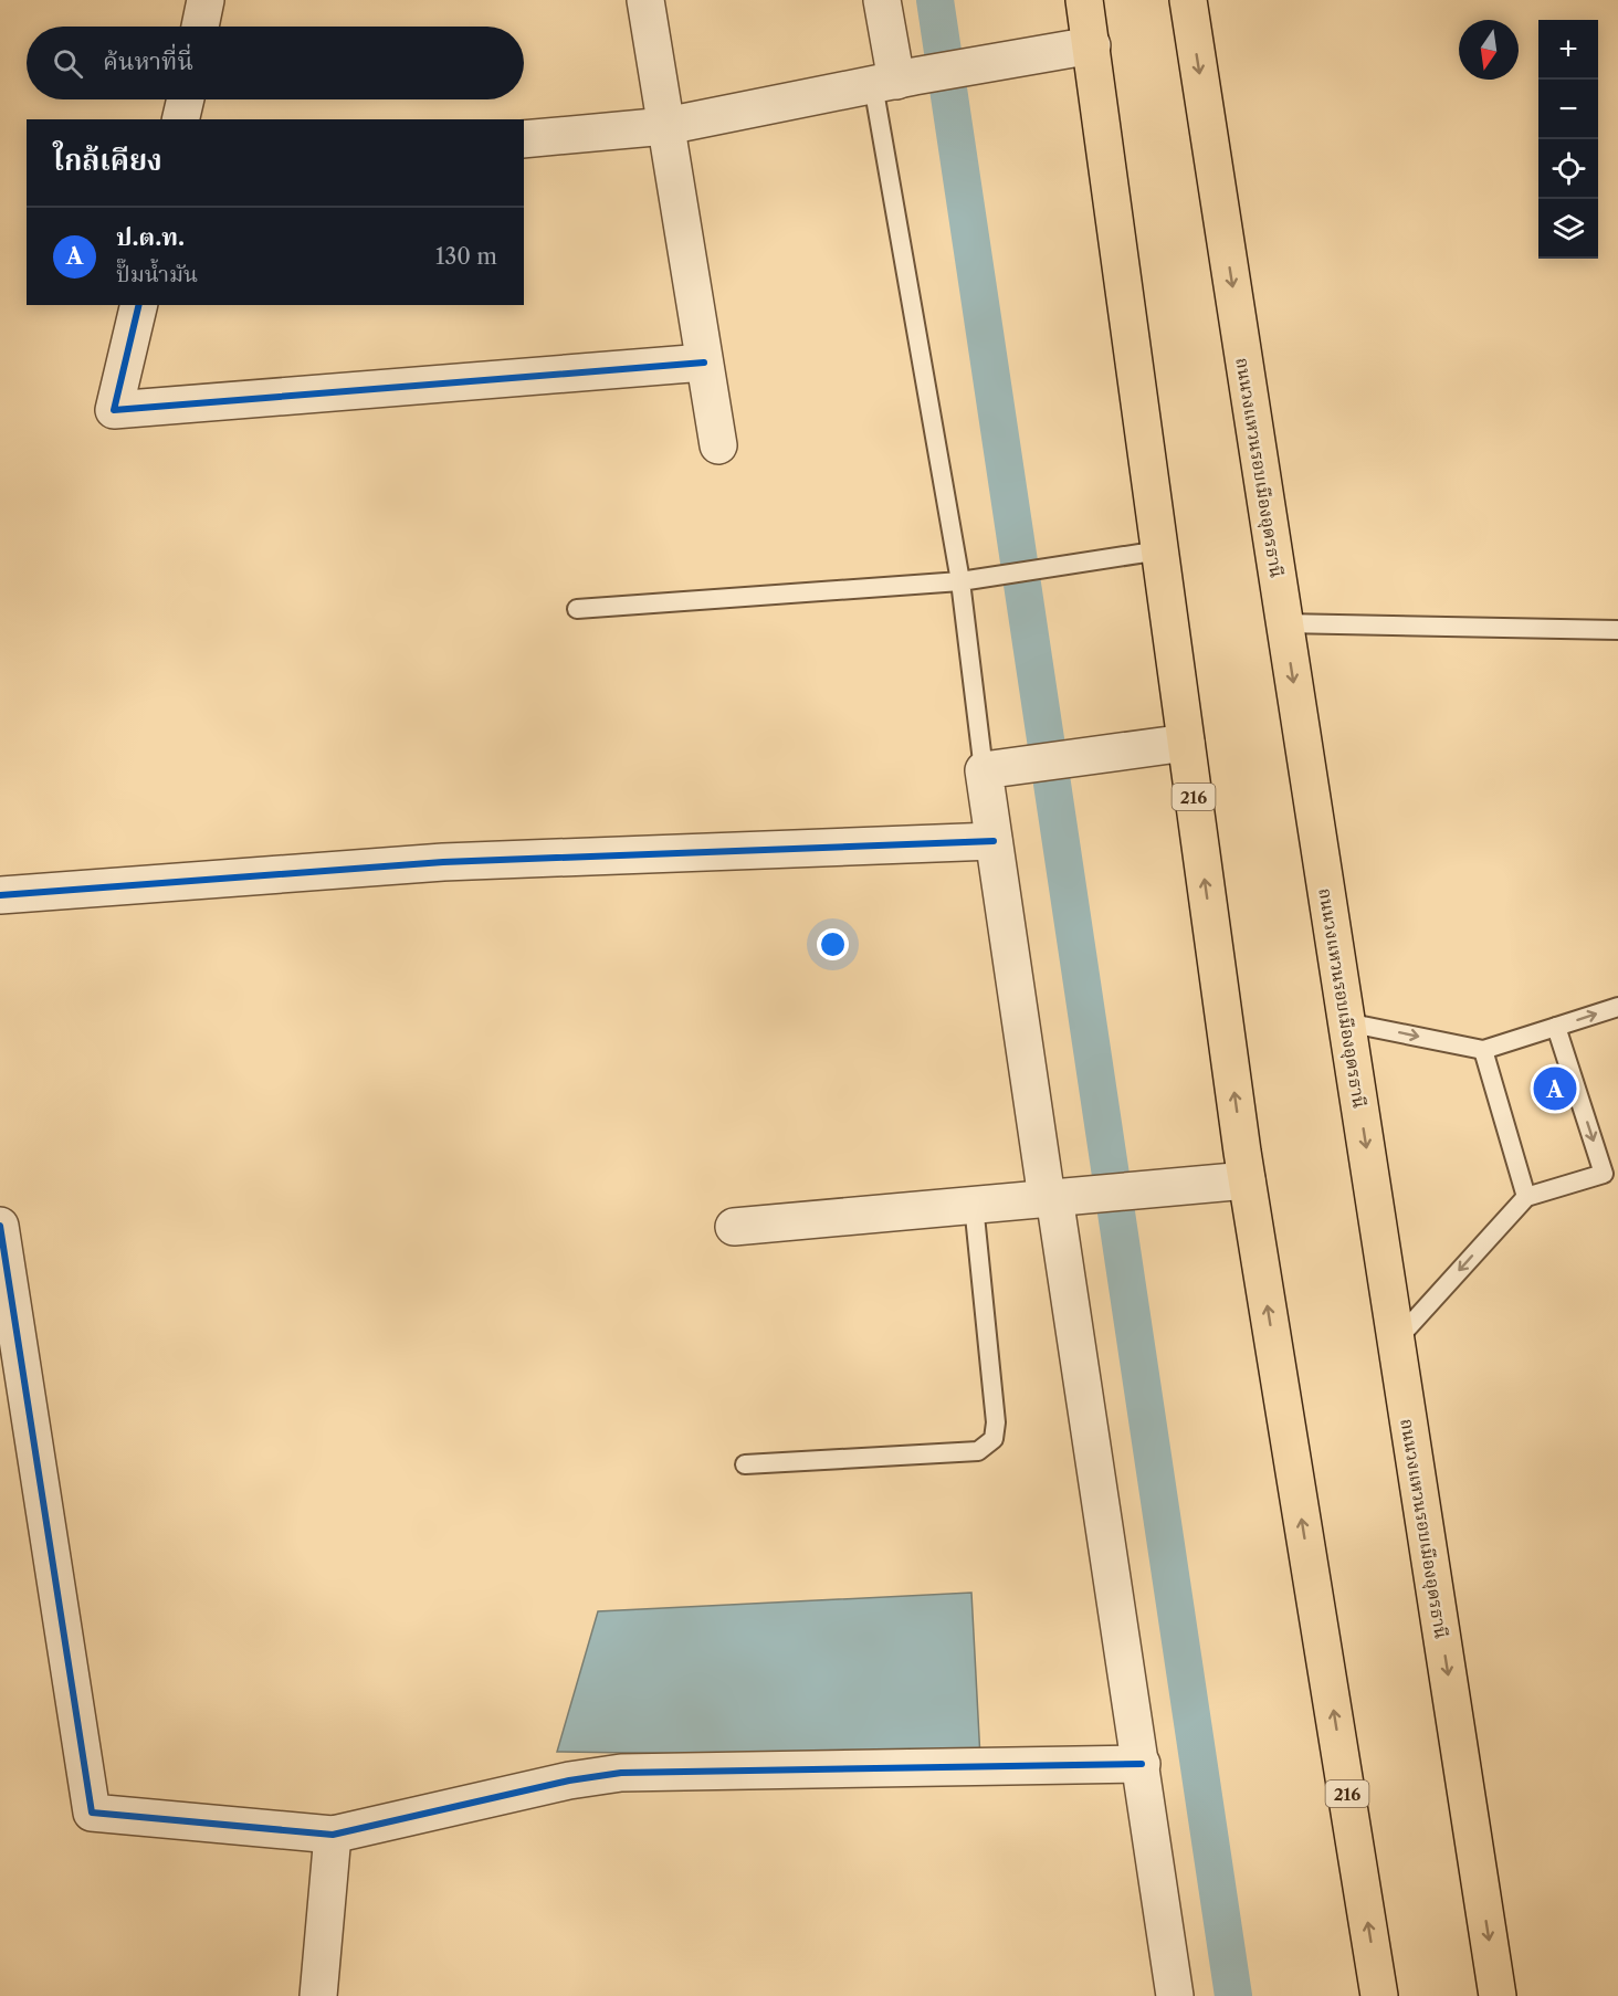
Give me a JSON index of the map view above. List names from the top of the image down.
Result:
{
  "streets": {
    "highway": ["ถนนวงแหวนรอบเมืองอุดรธานี", "216"]
  },
  "north": "bottom",
  "page": {
    "map_buttons": ["+", "−"],
    "search": "ค้นหาที่นี่",
    "heading": "ใกล้เคียง",
    "list": [
      {
        "mark": "A",
        "name": "ป.ต.ท.",
        "note": "ปั๊มน้ำมัน",
        "value": "130 m"
      }
    ],
    "pins": "A"
  }
}
